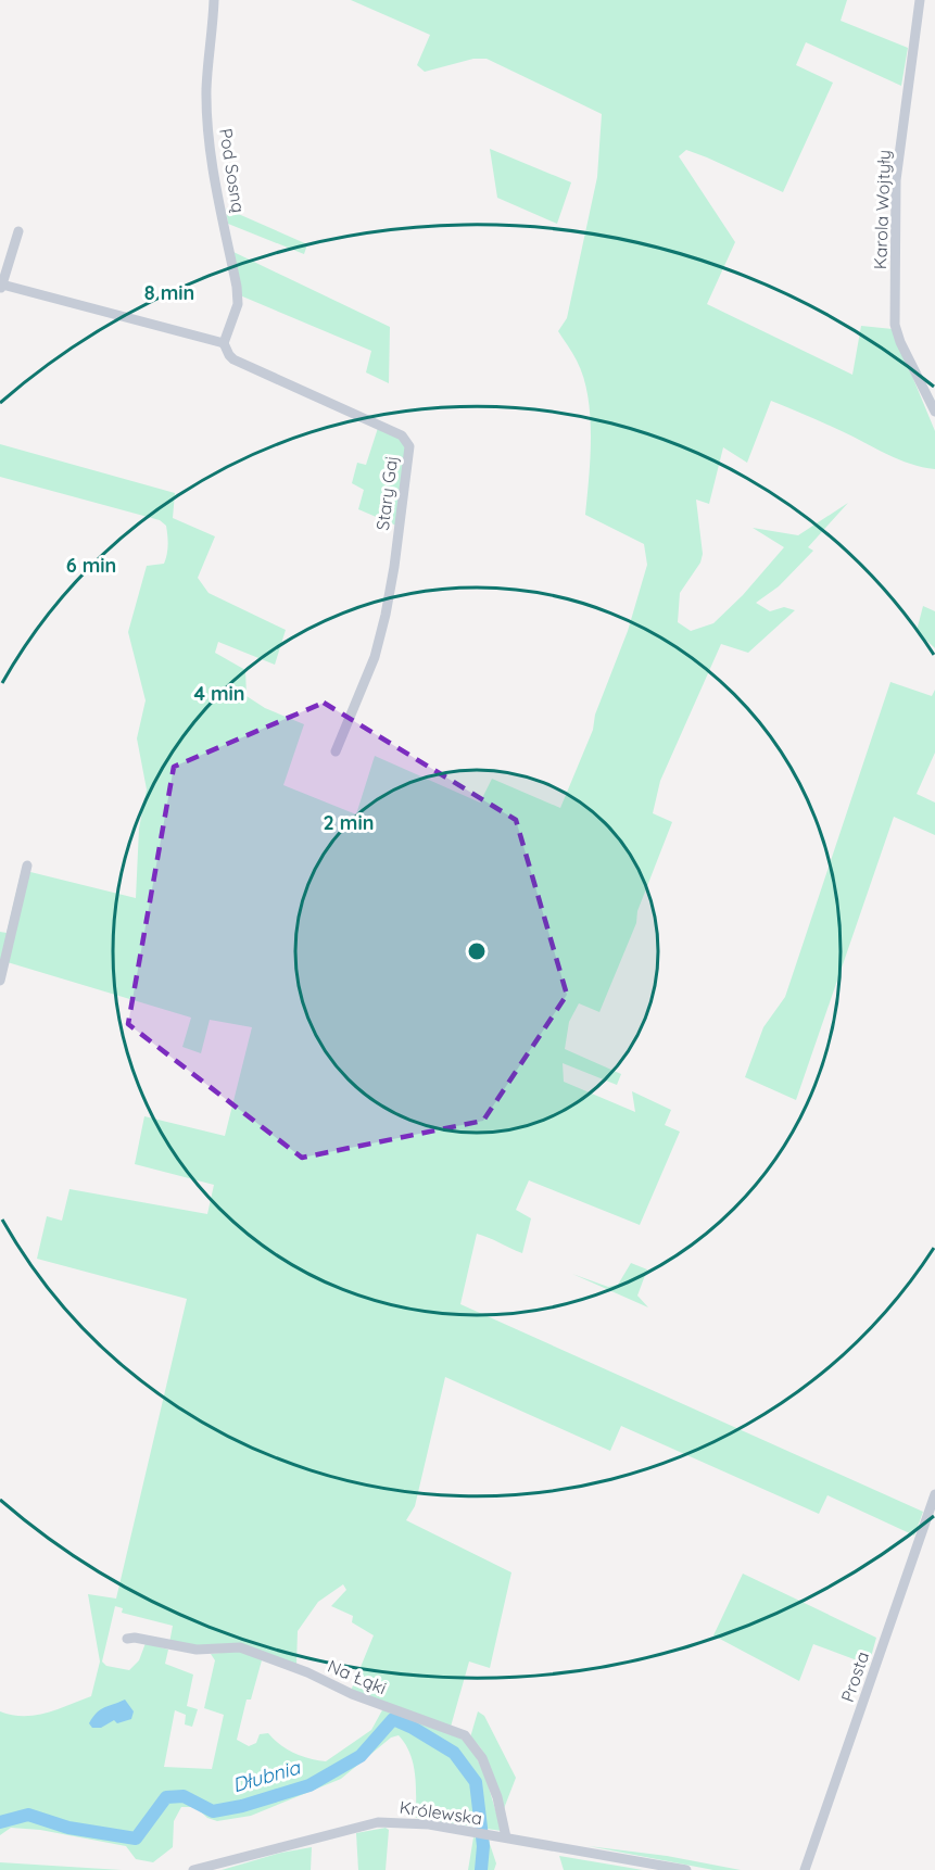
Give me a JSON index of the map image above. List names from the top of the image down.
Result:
{
  "streets": {
    "street": [
      "Pod Sosną",
      "Karola Wojtyły",
      "Stary Gaj",
      "Na Łąki",
      "Prosta",
      "Królewska"
    ]
  },
  "crossings": [
    ["Pod Sosną", "Stary Gaj"],
    ["Na Łąki", "Królewska"]
  ],
  "water": ["Dłubnia"],
  "rings": [
    "8 min",
    "6 min",
    "4 min",
    "2 min"
  ]
}
